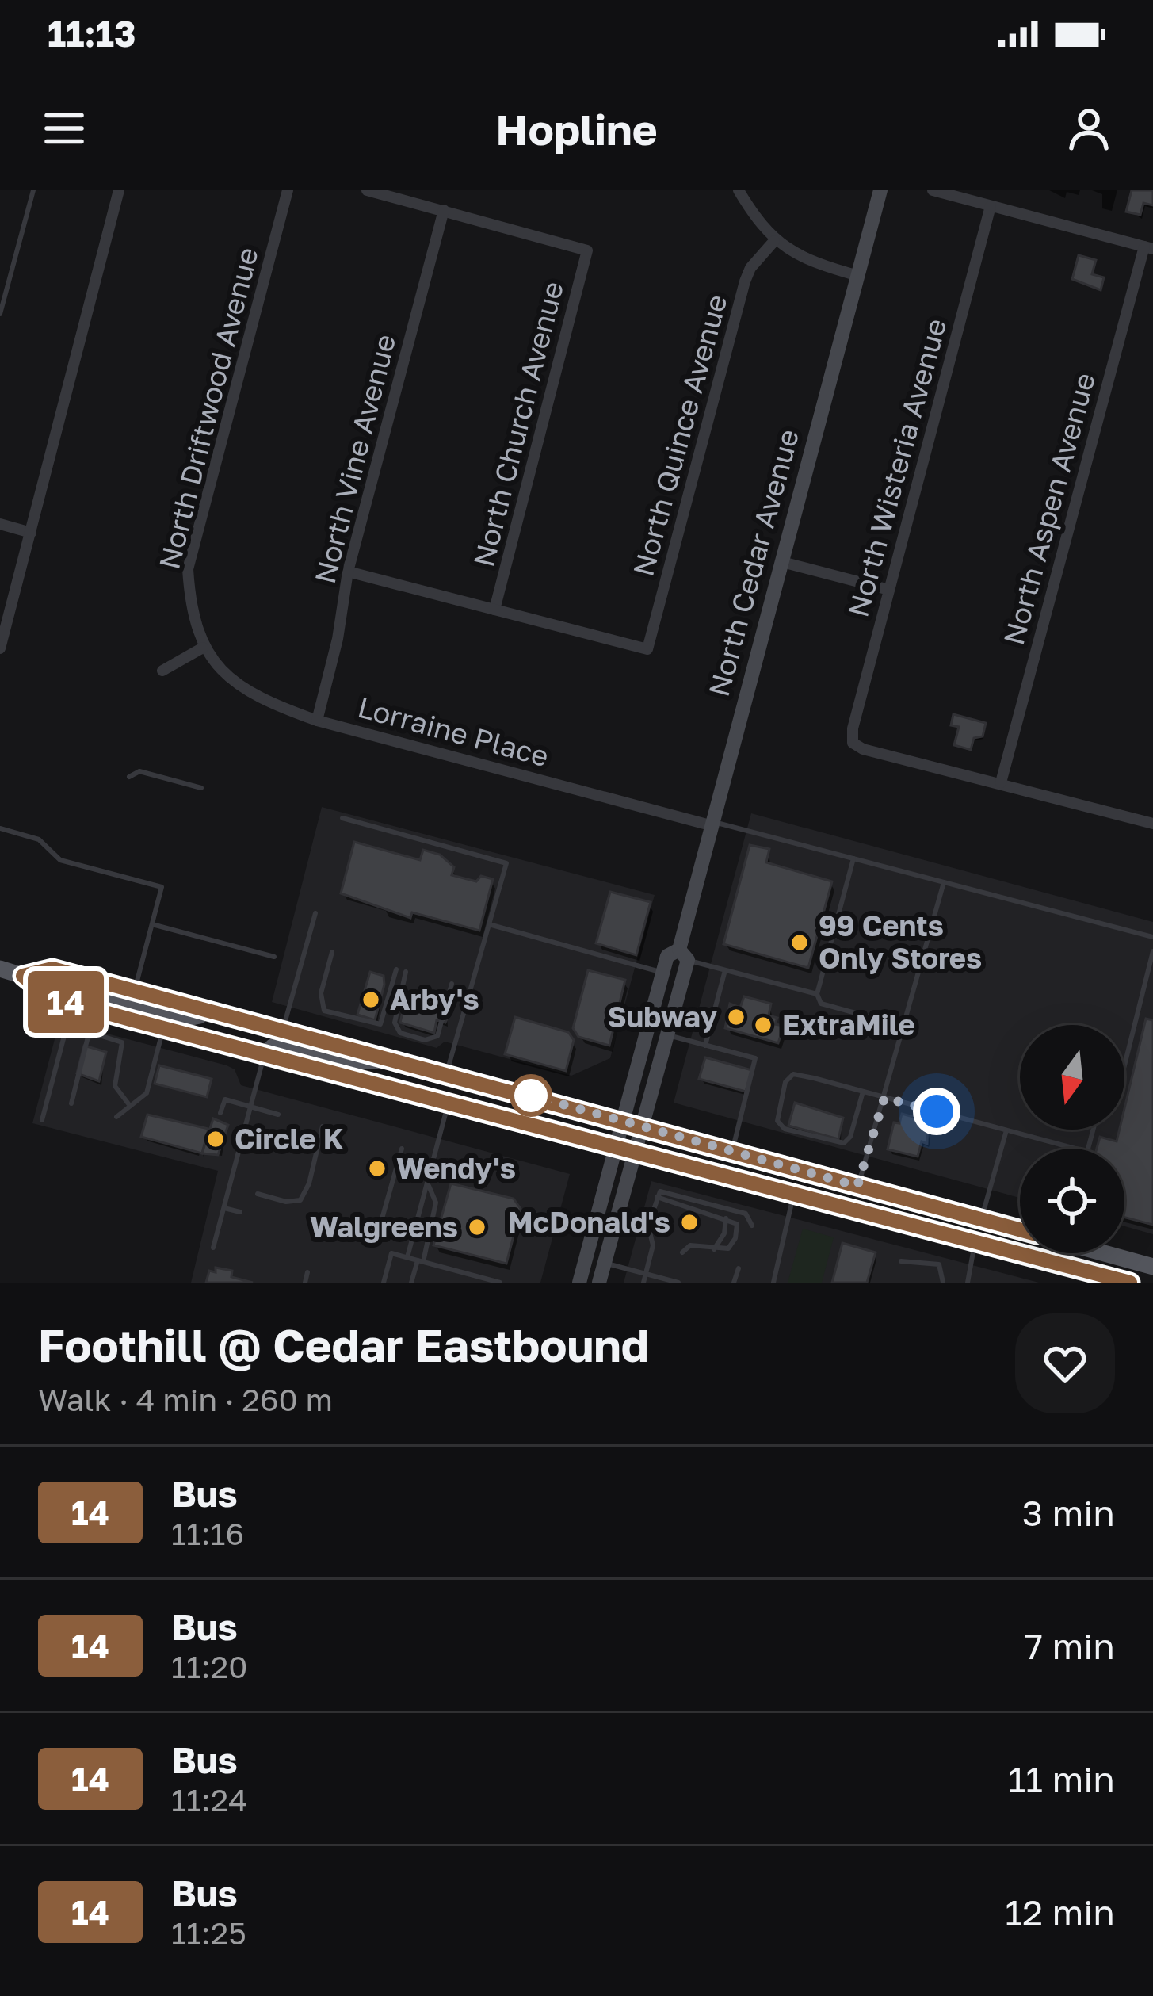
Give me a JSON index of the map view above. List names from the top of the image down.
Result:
{
  "streets": {
    "main road": ["North Cedar Avenue"],
    "street": [
      "North Driftwood Avenue",
      "North Church Avenue",
      "North Quince Avenue",
      "North Vine Avenue",
      "North Wisteria Avenue",
      "North Aspen Avenue",
      "Lorraine Place"
    ]
  },
  "crossings": [
    ["North Driftwood Avenue", "Lorraine Place"],
    ["North Church Avenue", "North Quince Avenue"],
    ["North Church Avenue", "North Vine Avenue"],
    ["North Vine Avenue", "Lorraine Place"],
    ["North Wisteria Avenue", "North Aspen Avenue"],
    ["North Cedar Avenue", "Lorraine Place"]
  ],
  "places": [
    "99 Cents Only Stores",
    "Arby's",
    "Subway",
    "ExtraMile",
    "Circle K",
    "Wendy's",
    "McDonald's",
    "Walgreens"
  ],
  "lines": ["bus line 14"],
  "north": "bottom",
  "page": {
    "status": "11:13",
    "header": "Hopline",
    "on_map": "14",
    "heading": ["Foothill @ Cedar Eastbound", "Walk · 4 min · 260 m"],
    "list": [
      {
        "mark": "14",
        "name": "Bus",
        "note": "11:16",
        "value": "3 min"
      },
      {
        "mark": "14",
        "name": "Bus",
        "note": "11:20",
        "value": "7 min"
      },
      {
        "mark": "14",
        "name": "Bus",
        "note": "11:24",
        "value": "11 min"
      },
      {
        "mark": "14",
        "name": "Bus",
        "note": "11:25",
        "value": "12 min"
      }
    ]
  }
}
